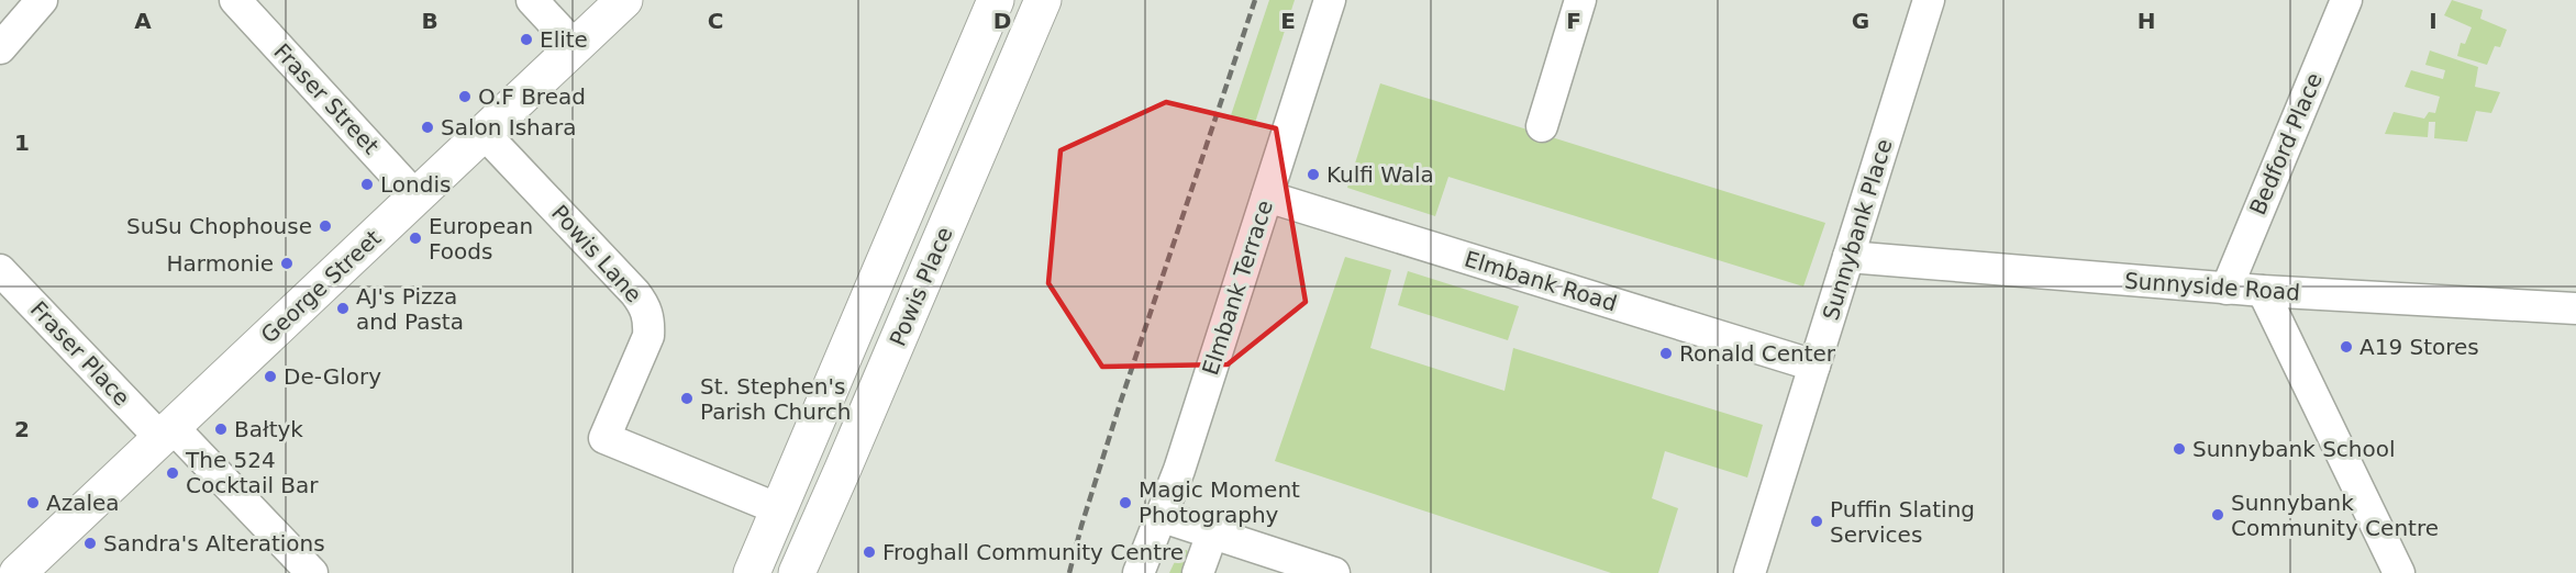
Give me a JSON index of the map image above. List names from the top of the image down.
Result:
{
  "streets": {
    "main road": ["George Street", "Powis Place"],
    "street": [
      "Fraser Street",
      "Bedford Place",
      "Sunnybank Place",
      "Powis Lane",
      "Elmbank Road",
      "Sunnyside Road",
      "Elmbank Terrace",
      "Fraser Place"
    ]
  },
  "crossings": [
    ["Fraser Street", "George Street"],
    ["Bedford Place", "Sunnyside Road"],
    ["Sunnybank Place", "Elmbank Road"],
    ["Sunnybank Place", "Sunnyside Road"],
    ["Powis Lane", "George Street"],
    ["Powis Lane", "Powis Place"],
    ["Elmbank Road", "Elmbank Terrace"],
    ["George Street", "Fraser Place"]
  ],
  "places": [
    "Elite",
    "O.F Bread",
    "Salon Ishara",
    "Kulfi Wala",
    "Londis",
    "SuSu Chophouse",
    "European Foods",
    "Harmonie",
    "AJ's Pizza and Pasta",
    "A19 Stores",
    "Ronald Center",
    "De-Glory",
    "St. Stephen's Parish Church",
    "Bałtyk",
    "Sunnybank School",
    "The 524 Cocktail Bar",
    "Azalea",
    "Magic Moment Photography",
    "Sunnybank Community Centre",
    "Puffin Slating Services",
    "Sandra's Alterations",
    "Froghall Community Centre"
  ],
  "grid": {
    "columns": [
      "A",
      "B",
      "C",
      "D",
      "E",
      "F",
      "G",
      "H",
      "I"
    ],
    "rows": ["1", "2"]
  }
}
